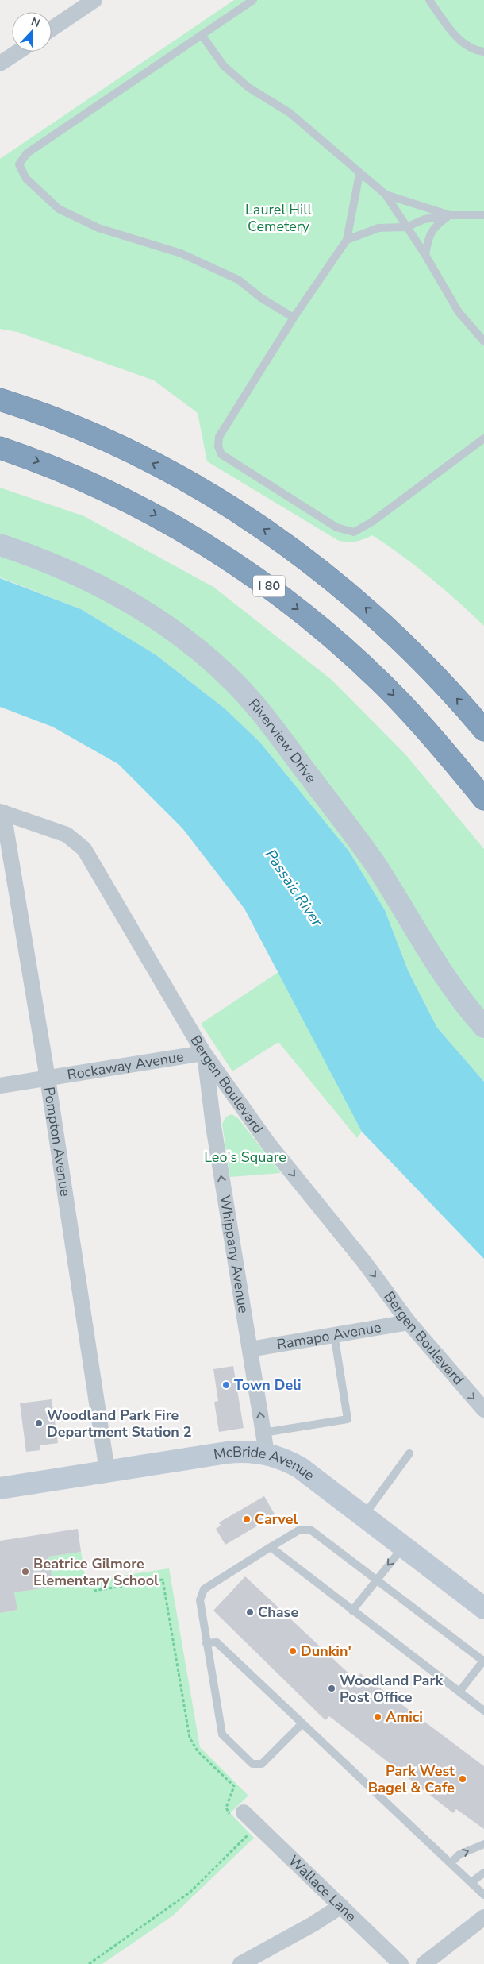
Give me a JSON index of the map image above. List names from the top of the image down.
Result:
{
  "streets": {
    "highway": ["I 80"],
    "street": [
      "Riverview Drive",
      "Rockaway Avenue",
      "Bergen Boulevard",
      "Pompton Avenue",
      "Whippany Avenue",
      "Ramapo Avenue",
      "McBride Avenue",
      "Wallace Lane"
    ]
  },
  "crossings": [
    ["Rockaway Avenue", "Bergen Boulevard"],
    ["Rockaway Avenue", "Pompton Avenue"],
    ["Rockaway Avenue", "Whippany Avenue"],
    ["Bergen Boulevard", "Pompton Avenue"],
    ["Bergen Boulevard", "Whippany Avenue"],
    ["Bergen Boulevard", "Ramapo Avenue"],
    ["Pompton Avenue", "McBride Avenue"],
    ["Whippany Avenue", "Ramapo Avenue"],
    ["Whippany Avenue", "McBride Avenue"]
  ],
  "one_way": ["Bergen Boulevard", "Whippany Avenue"],
  "water": ["Passaic River"],
  "parks": ["Laurel Hill Cemetery", "Leo's Square"],
  "places": [
    "Town Deli",
    "Woodland Park Fire Department Station 2",
    "Carvel",
    "Beatrice Gilmore Elementary School",
    "Chase",
    "Dunkin'",
    "Woodland Park Post Office",
    "Amici",
    "Park West Bagel & Cafe"
  ],
  "north": "top"
}
